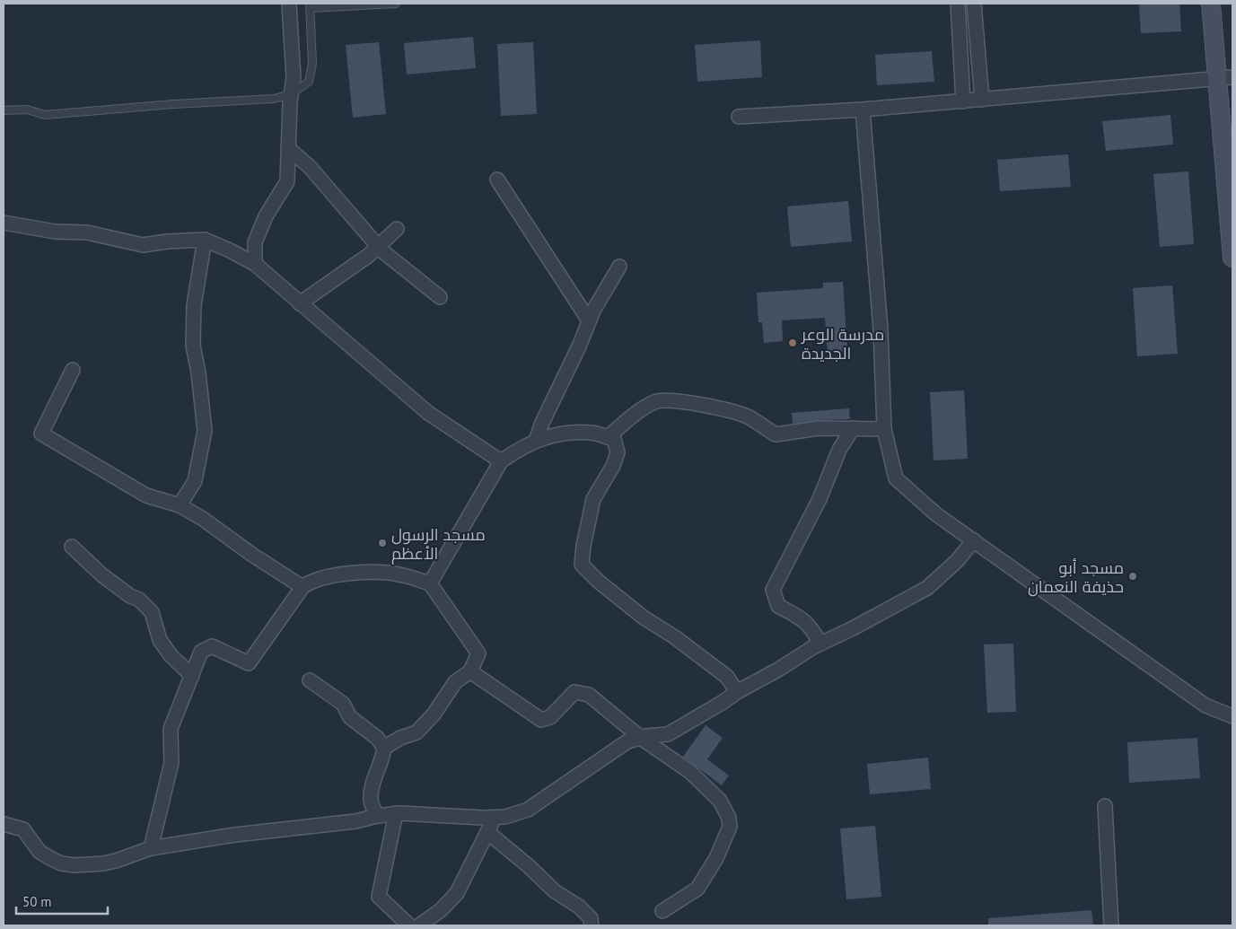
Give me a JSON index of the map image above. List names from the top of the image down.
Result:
{
  "places": ["مدرسة الوعر الجديدة", "مسجد الرسول الأعظم", "مسجد أبو حذيفة النعمان"],
  "scale_bar": "50 m"
}
